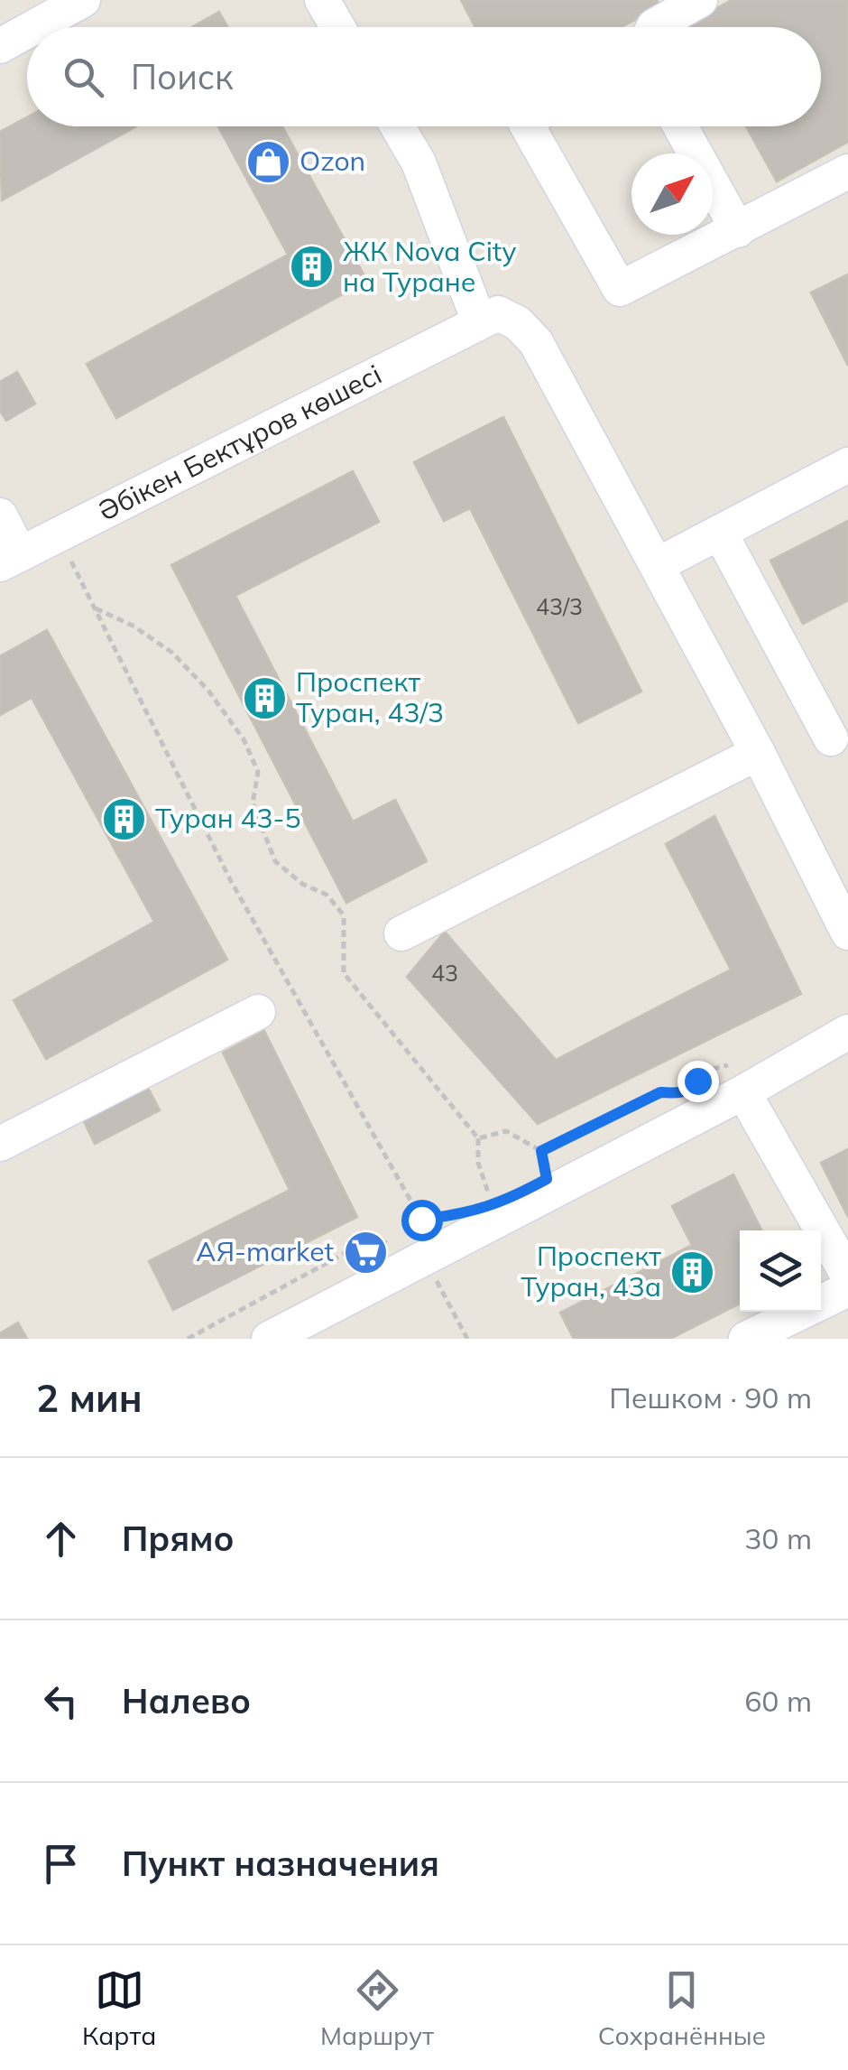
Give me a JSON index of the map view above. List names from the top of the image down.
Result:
{
  "streets": {
    "street": ["Әбікен Бектұров көшесі"]
  },
  "places": {
    "shop": ["Ozon"],
    "building": [
      "ЖК Nova City на Туране",
      "Проспект Туран, 43/3",
      "Туран 43-5",
      "Проспект Туран, 43а"
    ],
    "supermarket": ["АЯ-market"]
  },
  "house_numbers": ["43/3", "43"],
  "north": "top right",
  "page": {
    "search": "Поиск",
    "heading": ["2 мин", "Пешком · 90 m"],
    "list": [
      ["Прямо", "30 m"],
      ["Налево", "60 m"],
      "Пункт назначения"
    ],
    "nav": ["Карта", "Маршрут", "Сохранённые"]
  }
}
